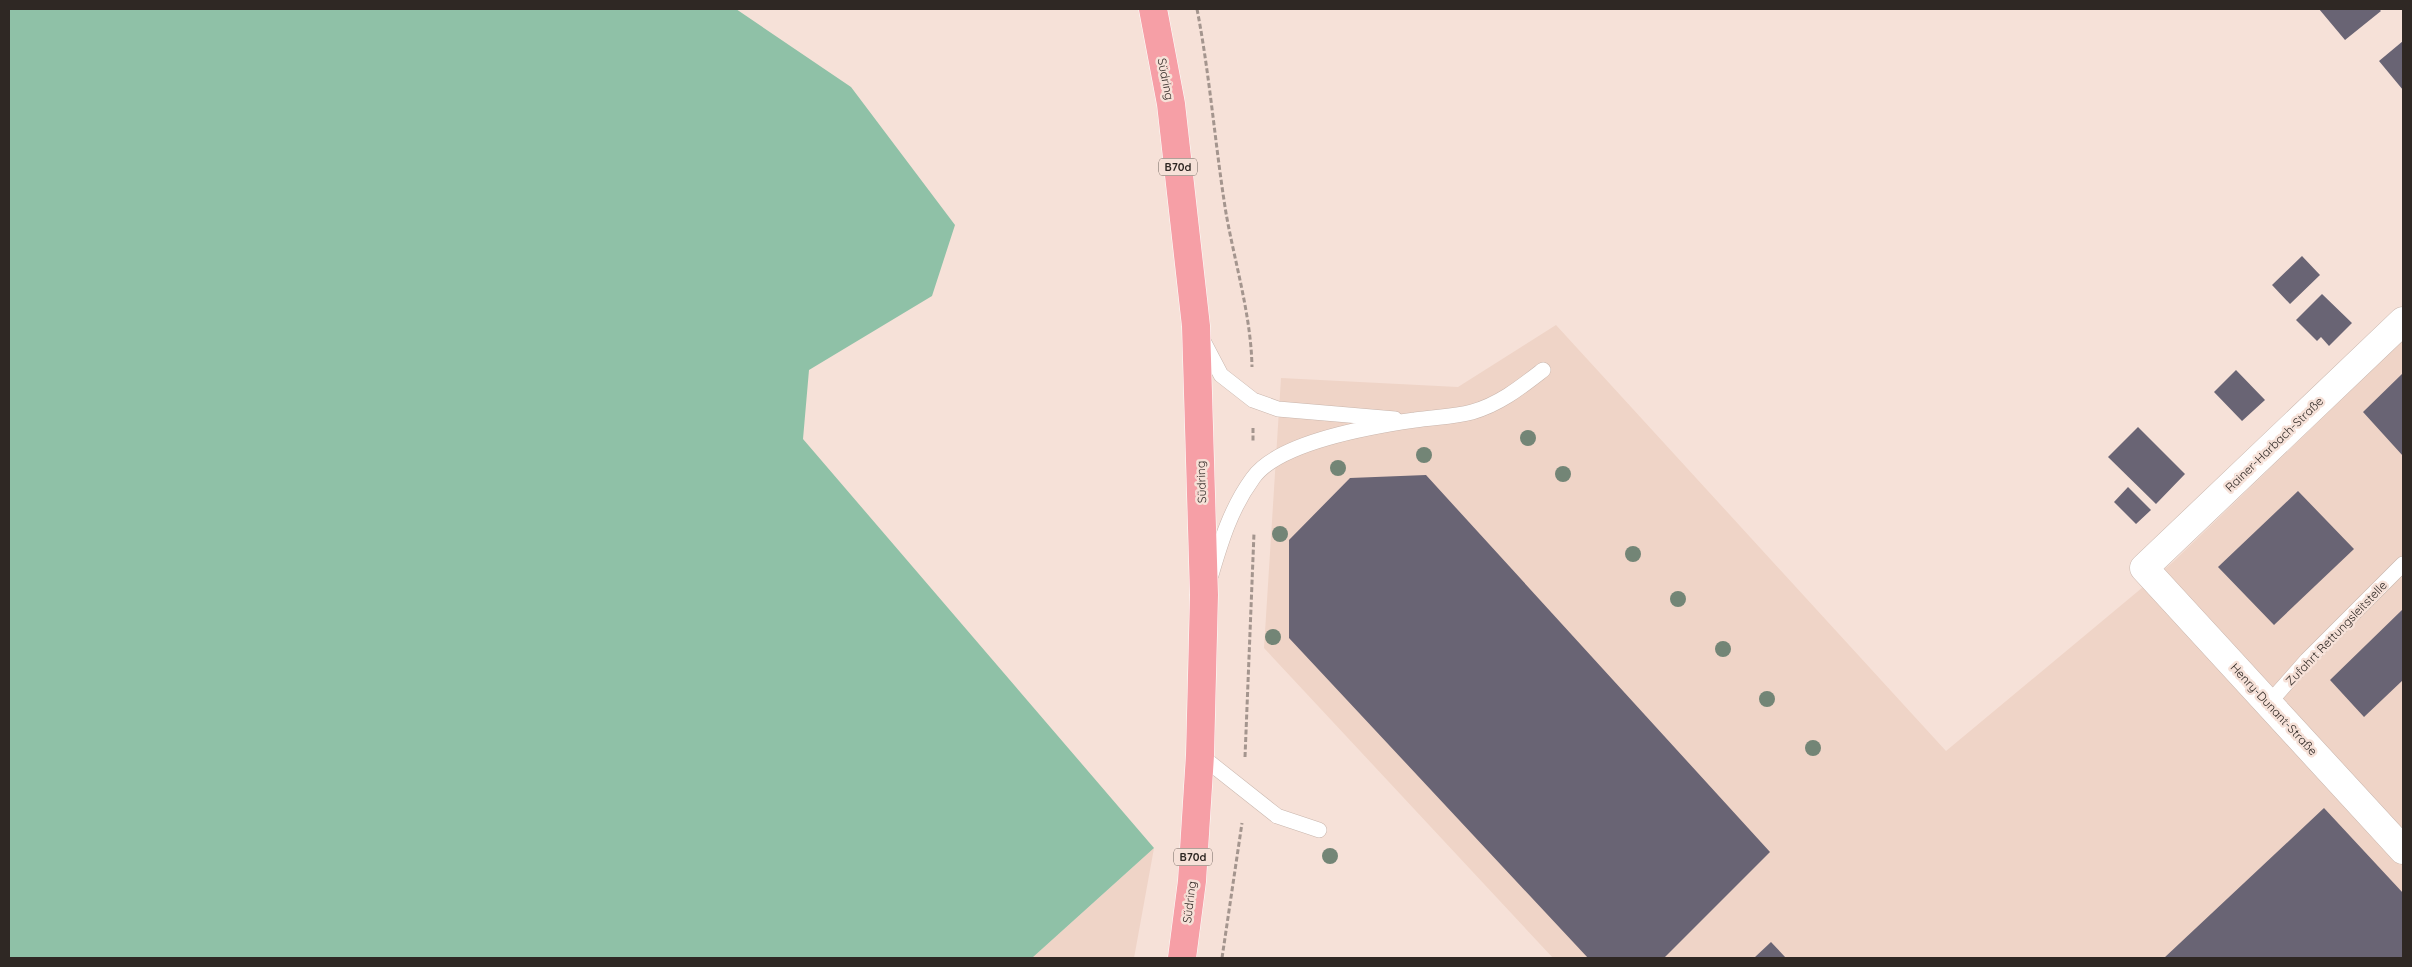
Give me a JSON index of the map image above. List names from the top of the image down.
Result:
{
  "streets": {
    "main road": ["Südring", "B70d"],
    "street": ["Rainer-Harbach-Straße", "Henry-Dunant-Straße"],
    "lane": ["Zufahrt Rettungsleitstelle"]
  },
  "crossings": [
    ["Rainer-Harbach-Straße", "Henry-Dunant-Straße"],
    ["Zufahrt Rettungsleitstelle", "Henry-Dunant-Straße"]
  ]
}
